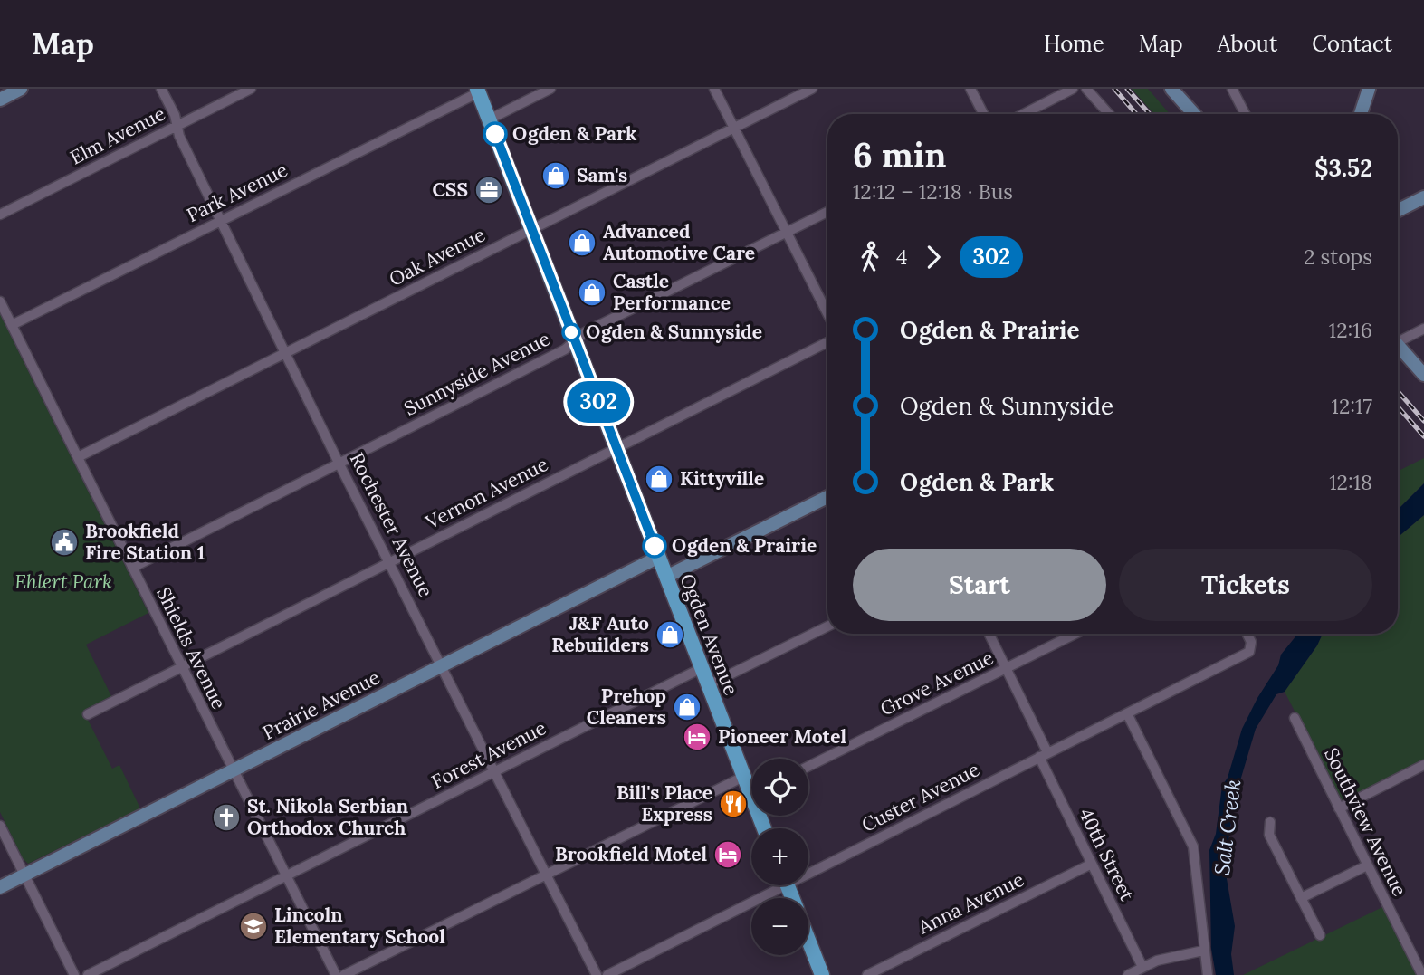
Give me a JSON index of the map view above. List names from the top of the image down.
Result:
{
  "streets": {
    "main road": ["Ogden Avenue"],
    "street": [
      "Elm Avenue",
      "Park Avenue",
      "Oak Avenue",
      "Sunnyside Avenue",
      "Vernon Avenue",
      "Rochester Avenue",
      "Shields Avenue",
      "Grove Avenue",
      "Prairie Avenue",
      "Forest Avenue",
      "Custer Avenue",
      "Southview Avenue",
      "40th Street",
      "Anna Avenue"
    ]
  },
  "crossings": [
    ["Elm Avenue", "Rochester Avenue"],
    ["Park Avenue", "Rochester Avenue"],
    ["Park Avenue", "Ogden Avenue"],
    ["Park Avenue", "Shields Avenue"],
    ["Oak Avenue", "Rochester Avenue"],
    ["Oak Avenue", "Ogden Avenue"],
    ["Oak Avenue", "Shields Avenue"],
    ["Sunnyside Avenue", "Rochester Avenue"],
    ["Sunnyside Avenue", "Ogden Avenue"],
    ["Sunnyside Avenue", "Shields Avenue"],
    ["Vernon Avenue", "Rochester Avenue"],
    ["Vernon Avenue", "Ogden Avenue"],
    ["Vernon Avenue", "Shields Avenue"],
    ["Rochester Avenue", "Prairie Avenue"],
    ["Rochester Avenue", "Forest Avenue"],
    ["Ogden Avenue", "Prairie Avenue"],
    ["Ogden Avenue", "Forest Avenue"],
    ["Shields Avenue", "Prairie Avenue"],
    ["Shields Avenue", "Forest Avenue"],
    ["Grove Avenue", "40th Street"],
    ["Custer Avenue", "40th Street"],
    ["40th Street", "Anna Avenue"]
  ],
  "water": ["Salt Creek"],
  "parks": ["Ehlert Park"],
  "places": {
    "other": ["Ogden & Park", "Ogden & Sunnyside", "Ogden & Prairie"],
    "shop": [
      "Sam's",
      "Advanced Automotive Care",
      "Castle Performance",
      "Kittyville",
      "J&F Auto Rebuilders",
      "Prehop Cleaners"
    ],
    "office": ["CSS"],
    "public building": ["Brookfield Fire Station 1"],
    "hotel": ["Pioneer Motel", "Brookfield Motel"],
    "restaurant": ["Bill's Place Express"],
    "church": ["St. Nikola Serbian Orthodox Church"],
    "school or university": ["Lincoln Elementary School"]
  },
  "lines": ["bus line 302"],
  "page": {
    "header": "Map",
    "nav": [
      "Home",
      "Map",
      "About",
      "Contact"
    ],
    "on_map": "302",
    "heading": ["6 min", "12:12 – 12:18 · Bus", "$3.52"],
    "legs": ["4", "302", "2 stops"],
    "list": [
      {
        "name": "Ogden & Prairie",
        "value": "12:16"
      },
      {
        "name": "Ogden & Sunnyside",
        "value": "12:17"
      },
      {
        "name": "Ogden & Park",
        "value": "12:18"
      }
    ],
    "buttons": ["Start", "Tickets"],
    "map_buttons": ["+", "−"]
  }
}
